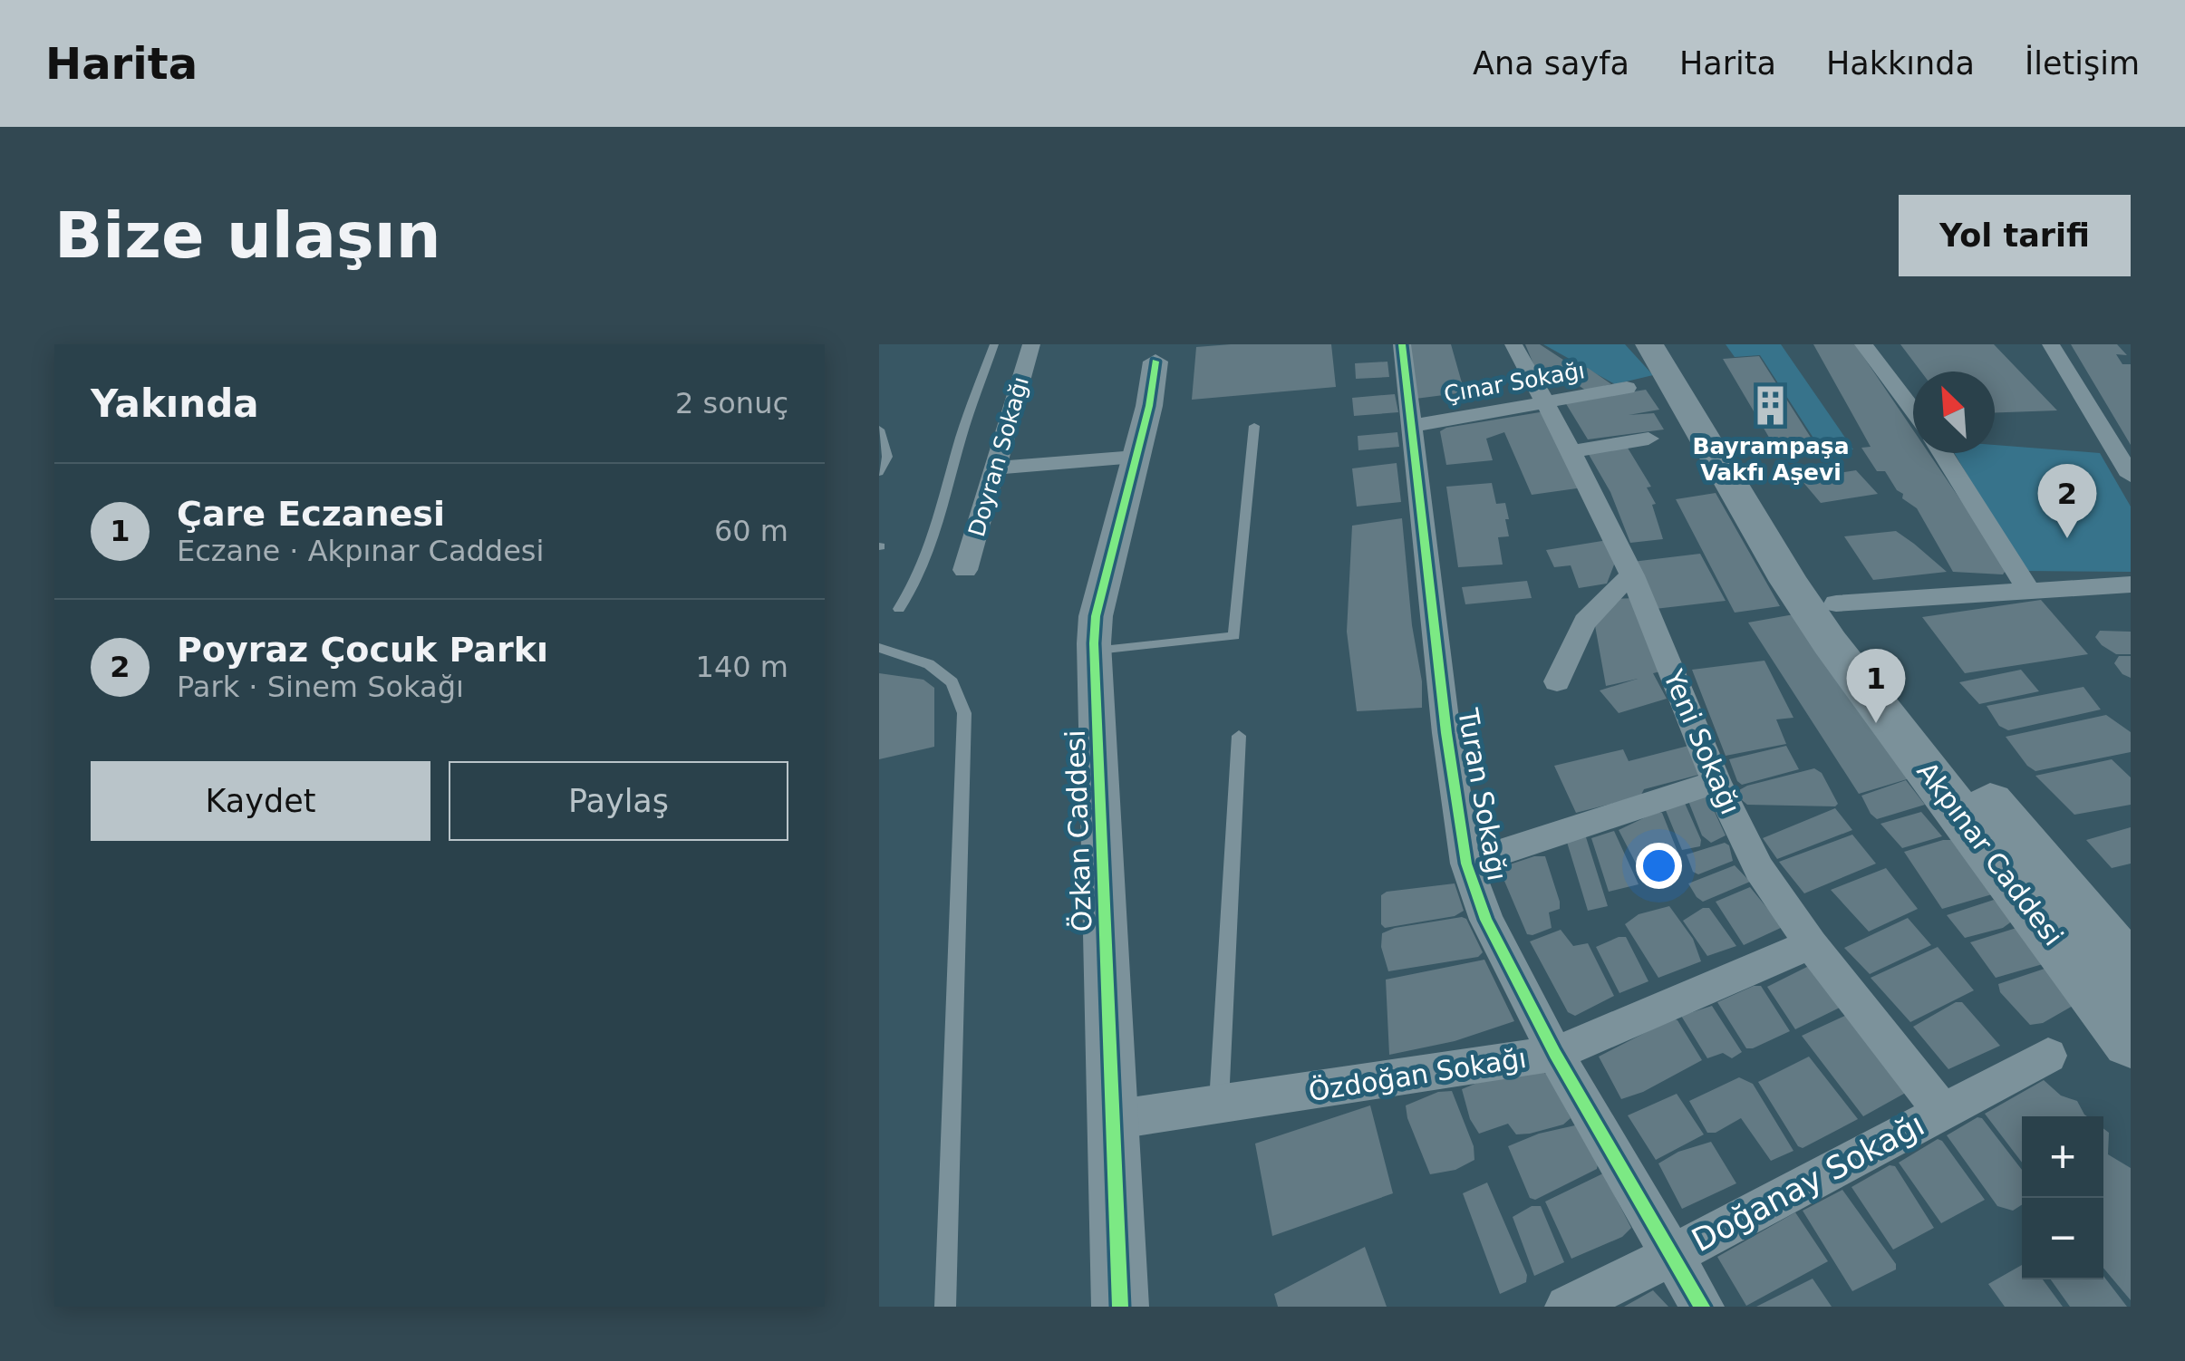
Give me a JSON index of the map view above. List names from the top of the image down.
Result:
{
  "streets": {
    "main road": ["Akpınar Caddesi"],
    "street": [
      "Çınar Sokağı",
      "Doyran Sokağı",
      "Yeni Sokağı",
      "Turan Sokağı",
      "Özkan Caddesi",
      "Özdoğan Sokağı",
      "Doğanay Sokağı"
    ]
  },
  "crossings": [
    ["Çınar Sokağı", "Yeni Sokağı"],
    ["Çınar Sokağı", "Turan Sokağı"],
    ["Çınar Sokağı", "Akpınar Caddesi"],
    ["Yeni Sokağı", "Özdoğan Sokağı"],
    ["Yeni Sokağı", "Doğanay Sokağı"],
    ["Turan Sokağı", "Özdoğan Sokağı"],
    ["Turan Sokağı", "Doğanay Sokağı"],
    ["Özkan Caddesi", "Özdoğan Sokağı"]
  ],
  "places": {
    "building": ["Bayrampaşa Vakfı Aşevi"]
  },
  "north": "top left",
  "page": {
    "header": "Harita",
    "nav": [
      "Ana sayfa",
      "Harita",
      "Hakkında",
      "İletişim"
    ],
    "buttons": [
      "Yol tarifi",
      ["Kaydet", "Paylaş"]
    ],
    "title": "Bize ulaşın",
    "heading": ["Yakında", "2 sonuç"],
    "list": [
      {
        "mark": "1",
        "name": "Çare Eczanesi",
        "note": "Eczane · Akpınar Caddesi",
        "value": "60 m"
      },
      {
        "mark": "2",
        "name": "Poyraz Çocuk Parkı",
        "note": "Park · Sinem Sokağı",
        "value": "140 m"
      }
    ],
    "pins": ["2", "1"],
    "map_buttons": ["+", "−"]
  }
}
